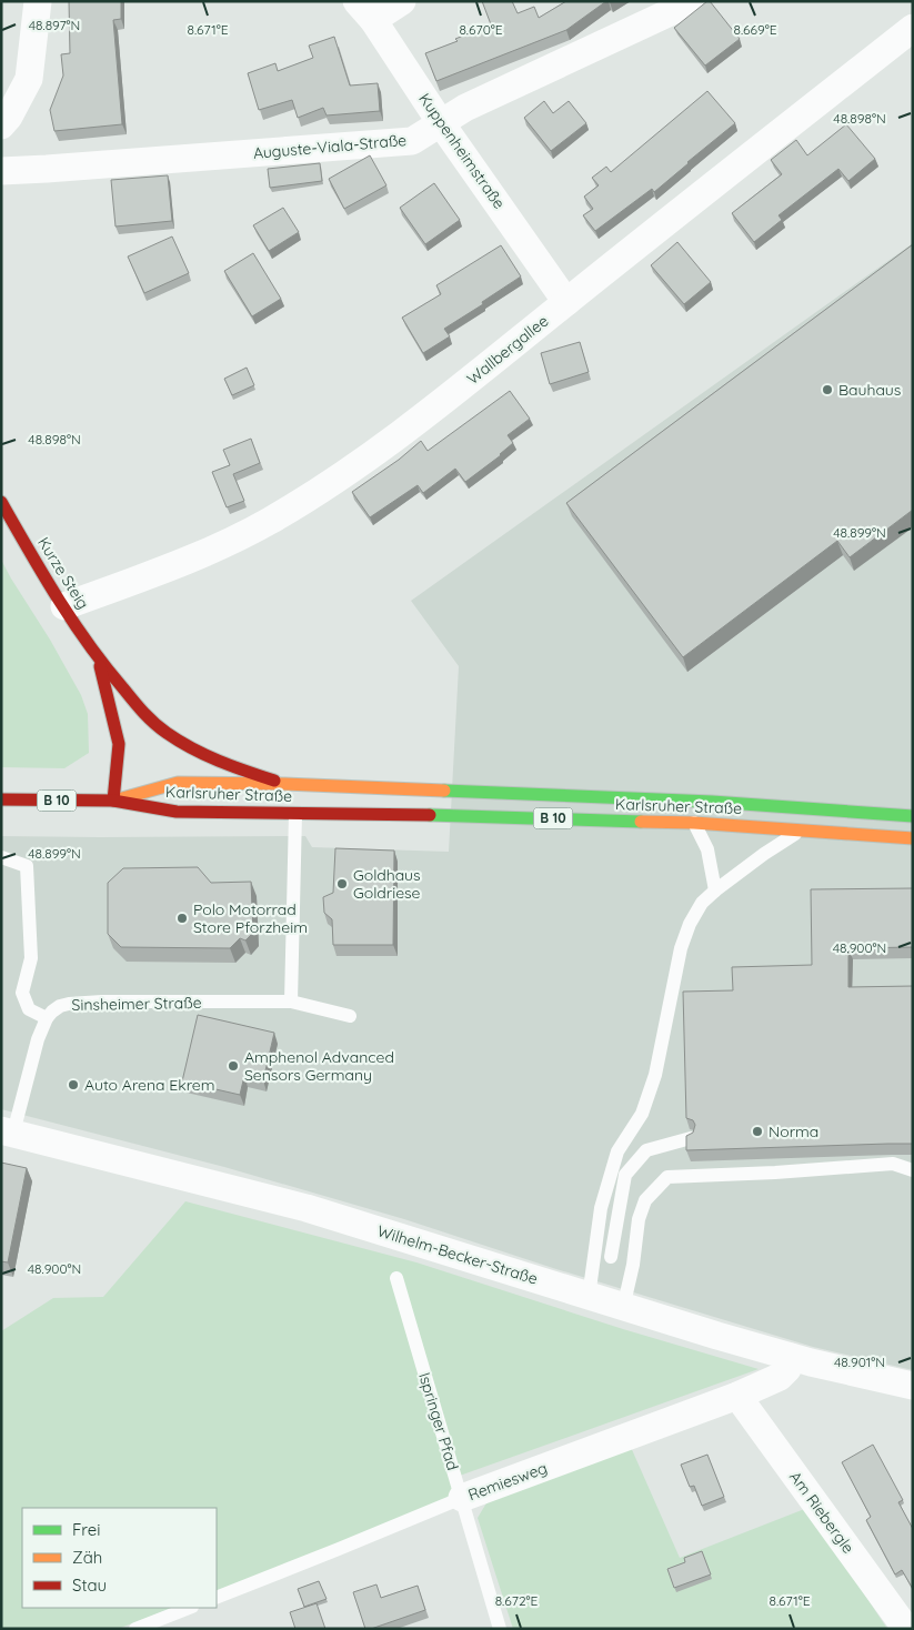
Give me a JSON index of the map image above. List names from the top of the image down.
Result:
{
  "streets": {
    "main road": ["Kurze Steig", "Karlsruher Straße", "B 10"],
    "street": [
      "Auguste-Viala-Straße",
      "Kuppenheimstraße",
      "Wallbergallee",
      "Wilhelm-Becker-Straße",
      "Remiesweg",
      "Am Riebergle"
    ],
    "lane": ["Sinsheimer Straße", "Ispringer Pfad"]
  },
  "crossings": [
    ["Auguste-Viala-Straße", "Kuppenheimstraße"],
    ["Kuppenheimstraße", "Wallbergallee"],
    ["Wallbergallee", "Kurze Steig"],
    ["Kurze Steig", "Karlsruher Straße"],
    ["Kurze Steig", "B 10"],
    ["Karlsruher Straße", "B 10"],
    ["Wilhelm-Becker-Straße", "Remiesweg"],
    ["Ispringer Pfad", "Remiesweg"],
    ["Remiesweg", "Am Riebergle"]
  ],
  "places": [
    "Bauhaus",
    "Goldhaus Goldriese",
    "Polo Motorrad Store Pforzheim",
    "Amphenol Advanced Sensors Germany",
    "Auto Arena Ekrem",
    "Norma"
  ],
  "legend": ["Frei", "Zäh", "Stau"],
  "coordinates": [
    "48.897°N",
    "8.670°E",
    "8.669°E",
    "8.671°E",
    "48.898°N",
    "48.899°N",
    "48.900°N",
    "48.901°N",
    "8.672°E"
  ]
}
